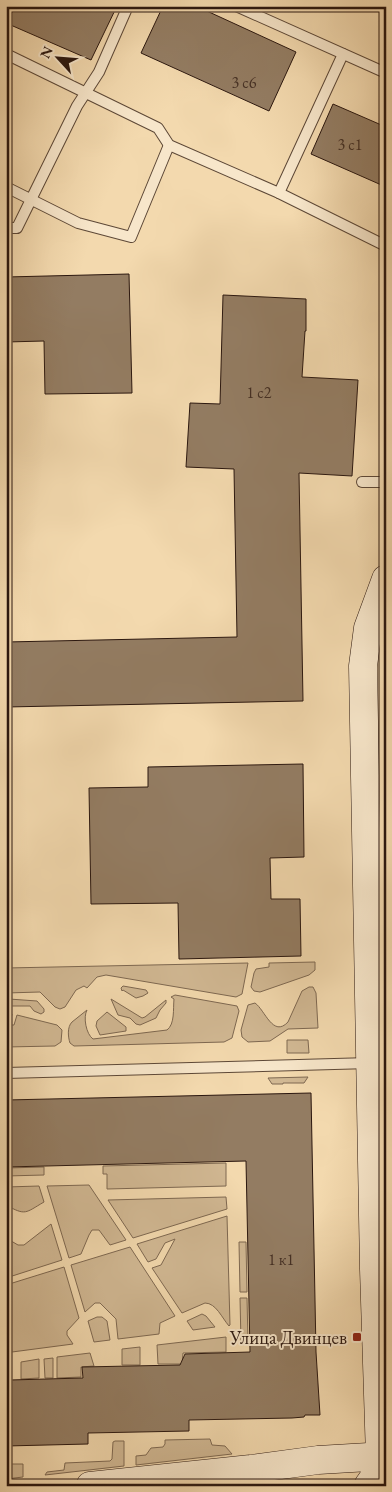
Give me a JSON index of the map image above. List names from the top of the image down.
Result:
{
  "places": {
    "transit": ["Улица Двинцев"]
  },
  "house_numbers": [
    "3 с6",
    "3 с1",
    "1 с2",
    "1 к1"
  ],
  "north": "top left"
}
